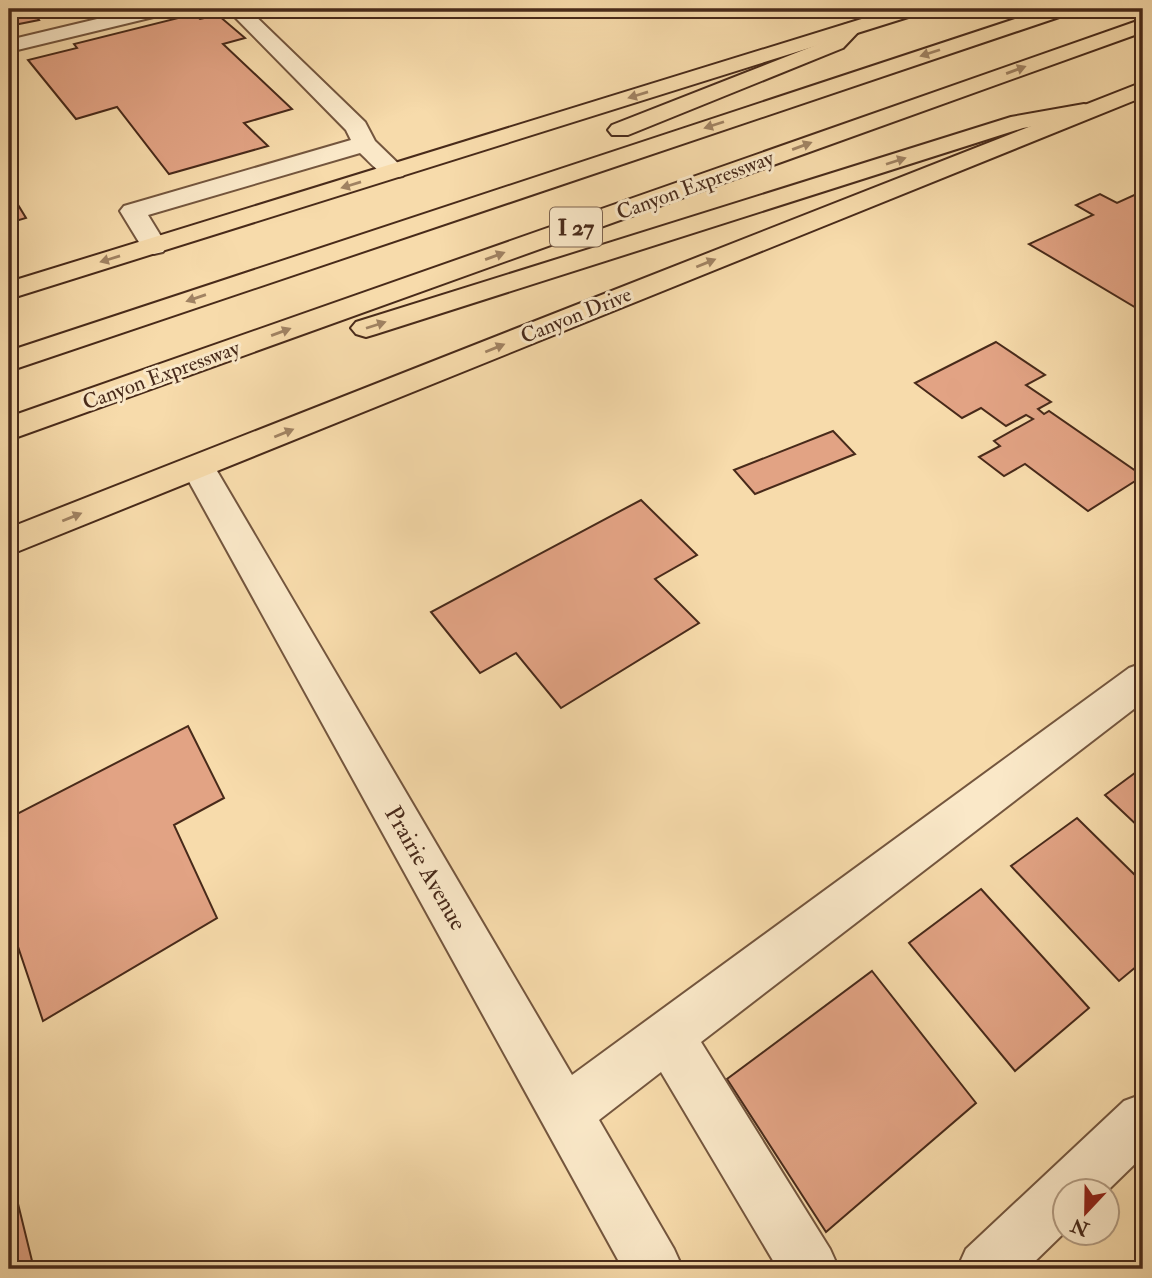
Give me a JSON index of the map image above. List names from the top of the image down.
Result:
{
  "streets": {
    "main road": ["Canyon Expressway", "I 27", "Canyon Drive"],
    "street": ["Prairie Avenue"]
  },
  "crossings": [
    ["Canyon Drive", "Prairie Avenue"]
  ],
  "north": "bottom"
}
